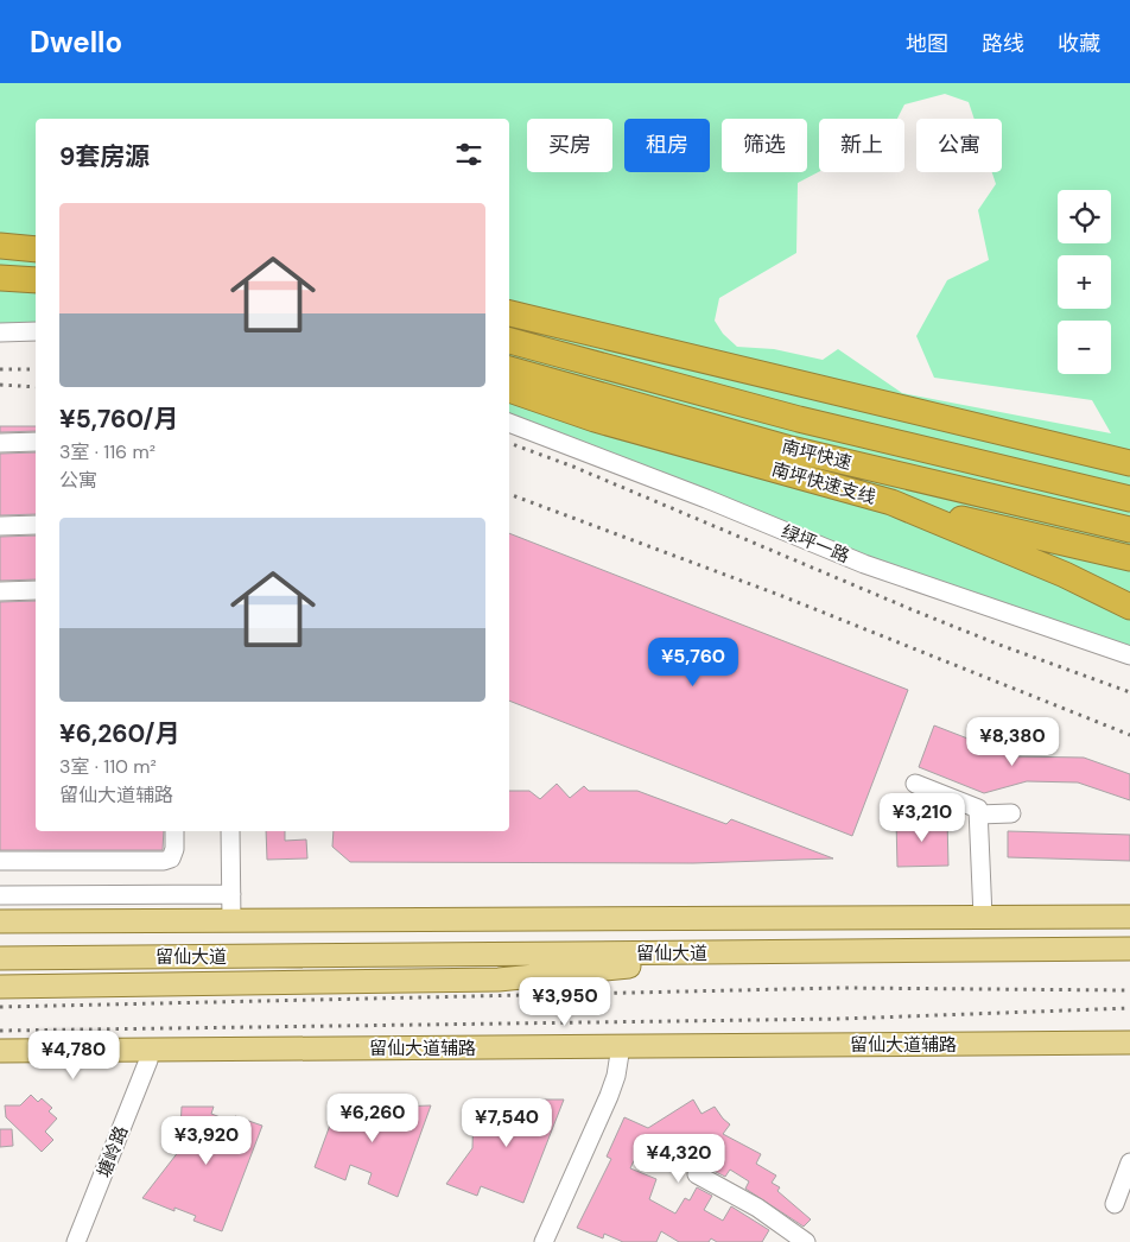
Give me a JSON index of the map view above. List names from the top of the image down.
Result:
{
  "streets": {
    "highway": ["南坪快速", "南坪快速支线"],
    "main road": ["留仙大道", "留仙大道辅路"],
    "street": ["绿坪一路", "塘岭路"]
  },
  "crossings": [
    ["留仙大道辅路", "塘岭路"]
  ],
  "page": {
    "header": "Dwello",
    "nav": ["地图", "路线", "收藏"],
    "chip": [
      "买房",
      "租房",
      "筛选",
      "新上",
      "公寓"
    ],
    "heading": "9套房源",
    "map_buttons": ["+", "−"],
    "list": [
      {
        "name": "¥5,760/月",
        "note": "3室 · 116 m² · 公寓"
      },
      {
        "name": "¥6,260/月",
        "note": "3室 · 110 m² · 留仙大道辅路"
      }
    ],
    "price": [
      "¥5,760",
      "¥8,380",
      "¥3,210",
      "¥3,950",
      "¥4,780",
      "¥6,260",
      "¥7,540",
      "¥3,920",
      "¥4,320"
    ]
  }
}
